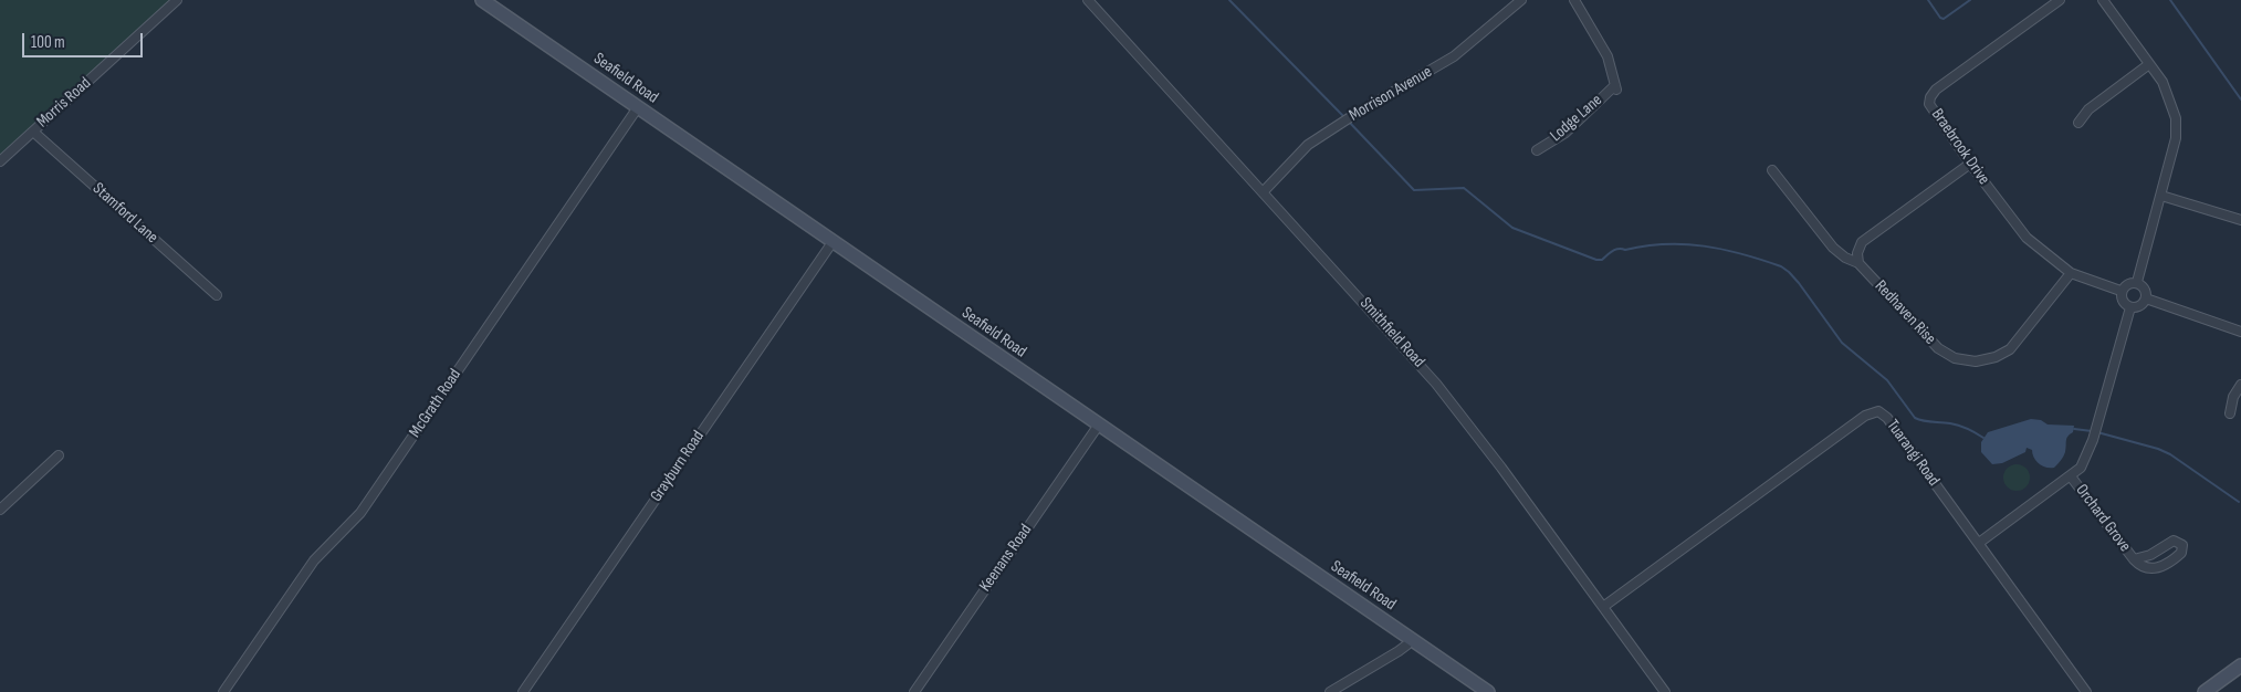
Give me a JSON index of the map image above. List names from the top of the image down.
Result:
{
  "streets": {
    "street": [
      "Seafield Road",
      "Morrison Avenue",
      "Morris Road",
      "Lodge Lane",
      "Braebrook Drive",
      "Stamford Lane",
      "Redhaven Rise",
      "Smithfield Road",
      "McGrath Road",
      "Tuarangi Road",
      "Grayburn Road",
      "Orchard Grove",
      "Keenans Road"
    ]
  },
  "crossings": [
    ["Seafield Road", "McGrath Road"],
    ["Seafield Road", "Grayburn Road"],
    ["Seafield Road", "Keenans Road"],
    ["Morrison Avenue", "Smithfield Road"],
    ["Morris Road", "Stamford Lane"],
    ["Braebrook Drive", "Redhaven Rise"],
    ["Smithfield Road", "Tuarangi Road"]
  ],
  "scale_bar": "100 m"
}
